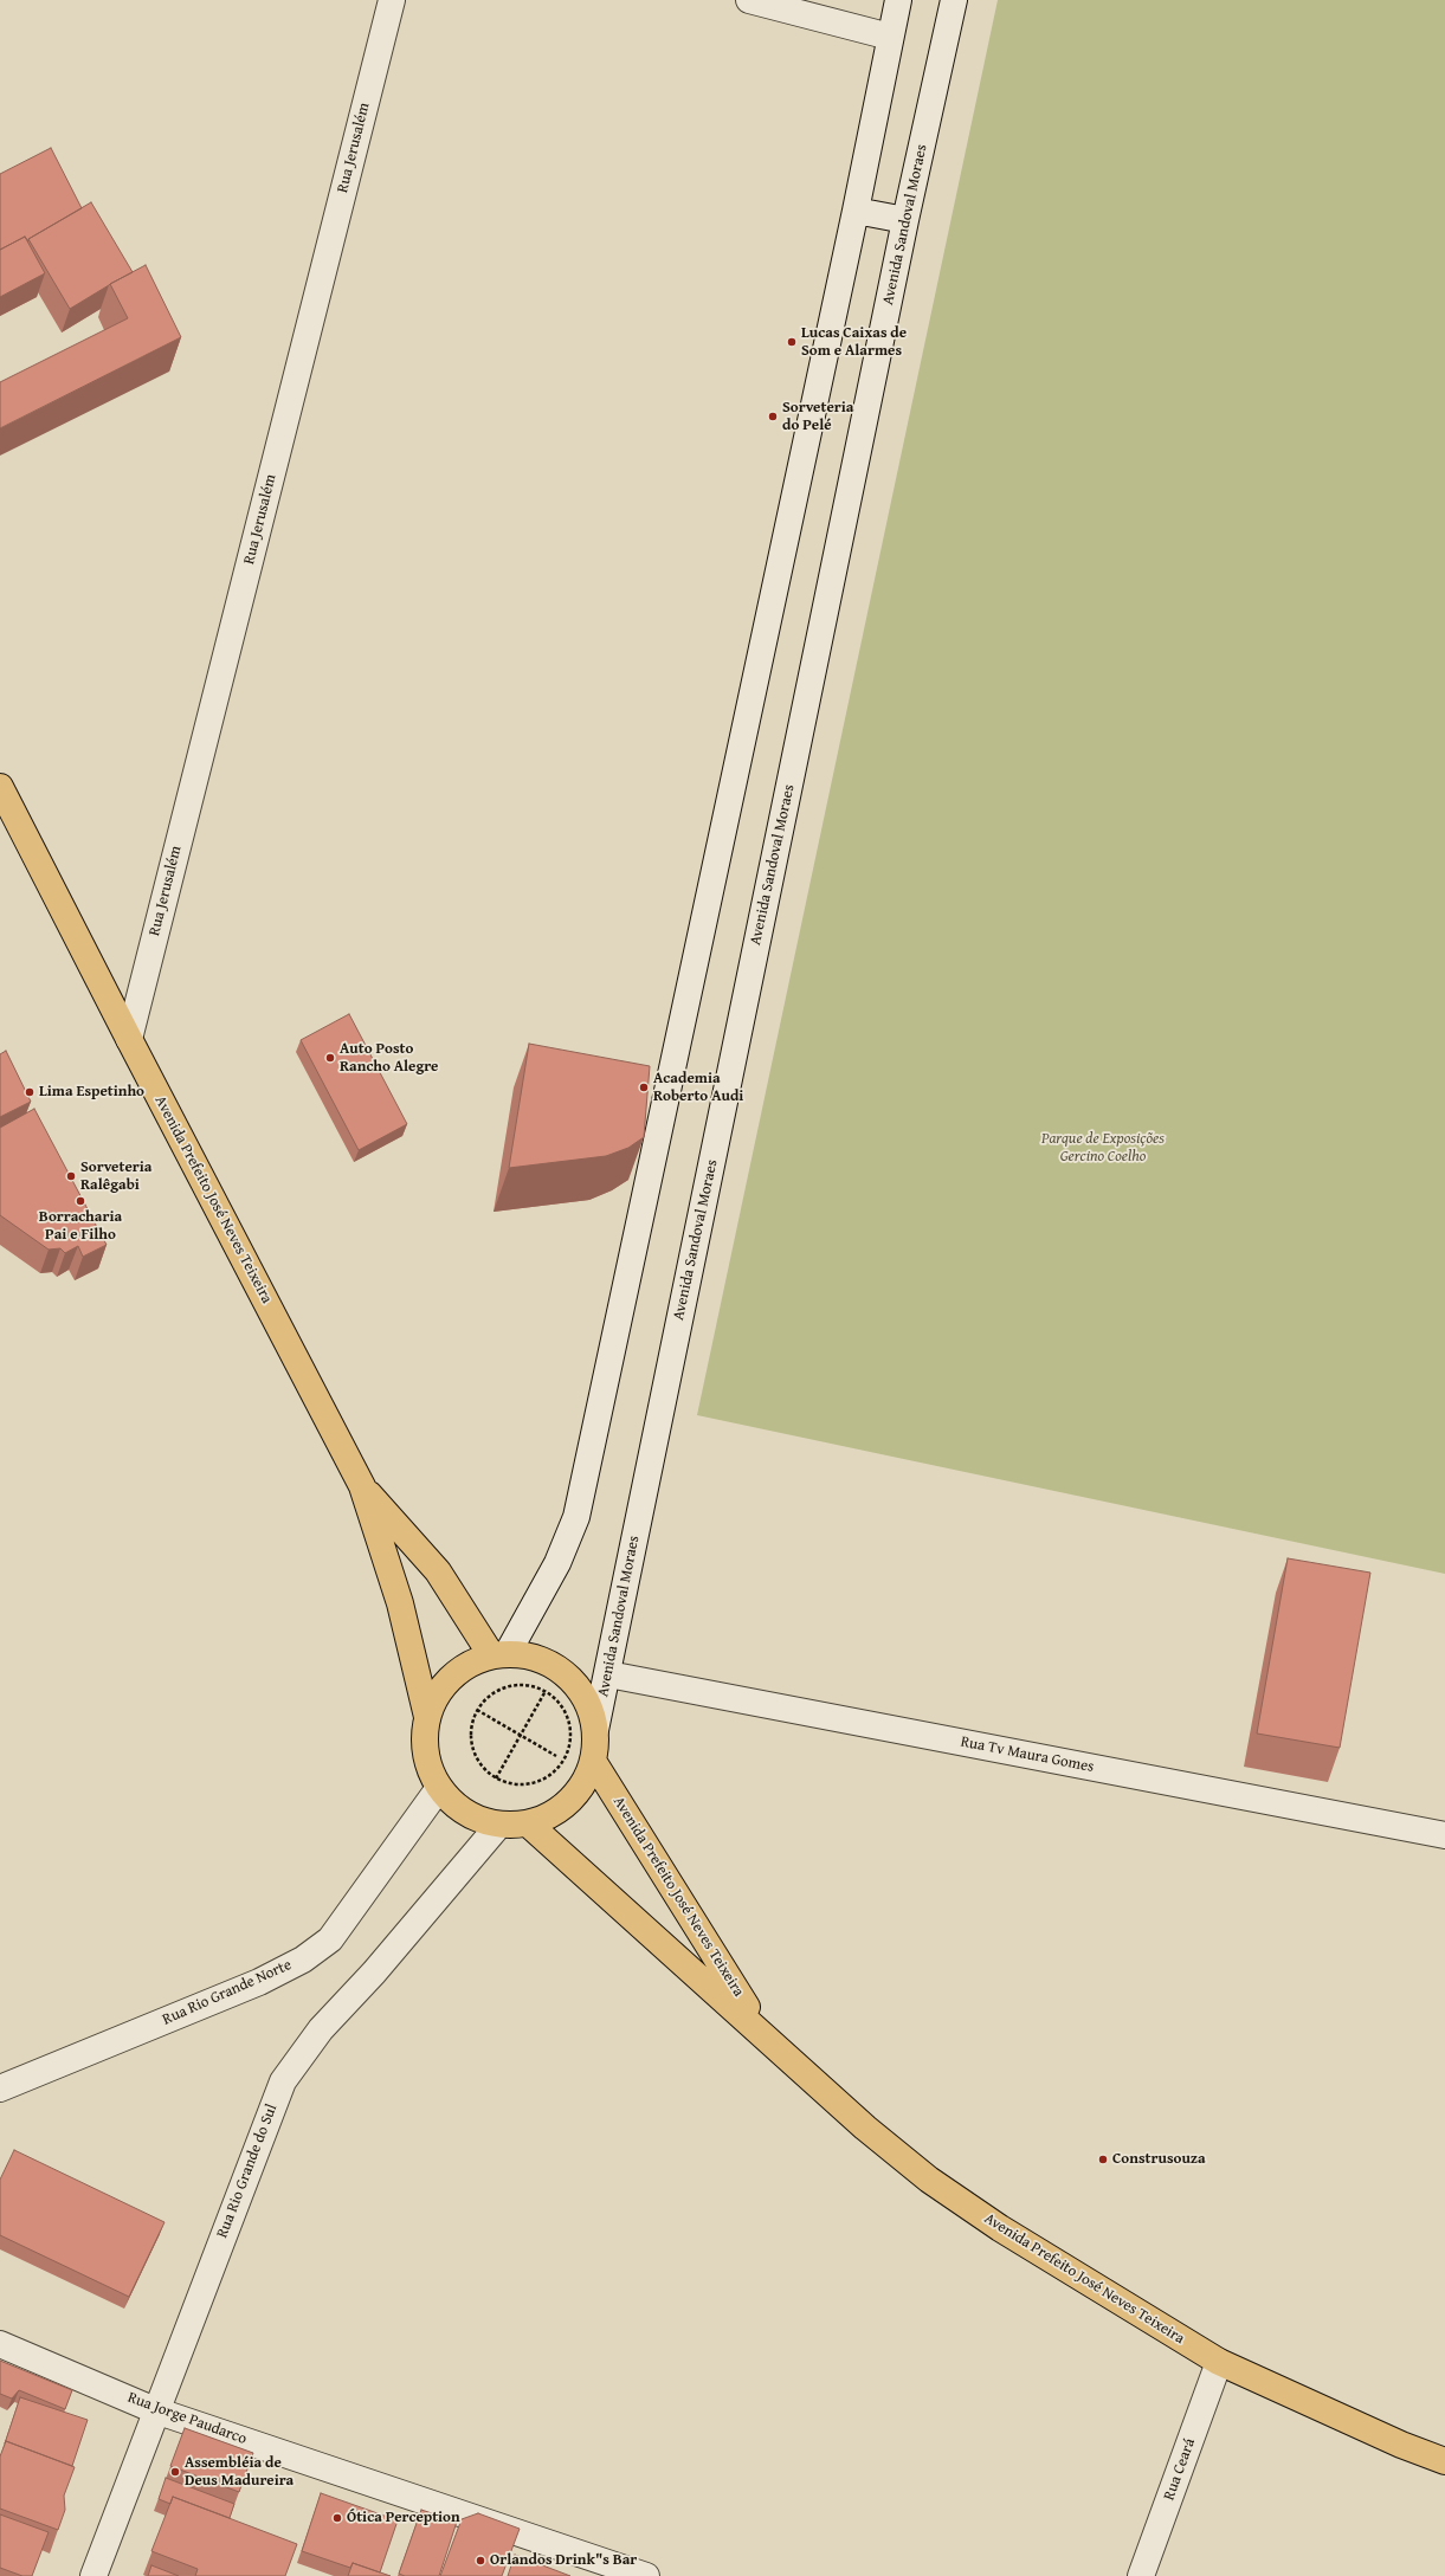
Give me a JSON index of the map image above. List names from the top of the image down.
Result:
{
  "streets": {
    "main road": ["Avenida Prefeito José Neves Teixeira"],
    "street": [
      "Rua Jerusalém",
      "Avenida Sandoval Moraes",
      "Rua Tv Maura Gomes",
      "Rua Rio Grande Norte",
      "Rua Rio Grande do Sul",
      "Rua Jorge Paudarco",
      "Rua Ceará"
    ]
  },
  "crossings": [
    ["Rua Jerusalém", "Avenida Prefeito José Neves Teixeira"],
    ["Avenida Sandoval Moraes", "Rua Tv Maura Gomes"],
    ["Avenida Prefeito José Neves Teixeira", "Rua Ceará"],
    ["Rua Rio Grande do Sul", "Rua Jorge Paudarco"]
  ],
  "parks": ["Parque de Exposições Gercino Coelho"],
  "places": [
    "Lucas Caixas de Som e Alarmes",
    "Sorveteria do Pelé",
    "Auto Posto Rancho Alegre",
    "Academia Roberto Audi",
    "Lima Espetinho",
    "Sorveteria Ralêgabi",
    "Borracharia Pai e Filho",
    "Construsouza",
    "Assembléia de Deus Madureira",
    "Ótica Perception",
    "Orlandos Drink\"s Bar"
  ]
}
